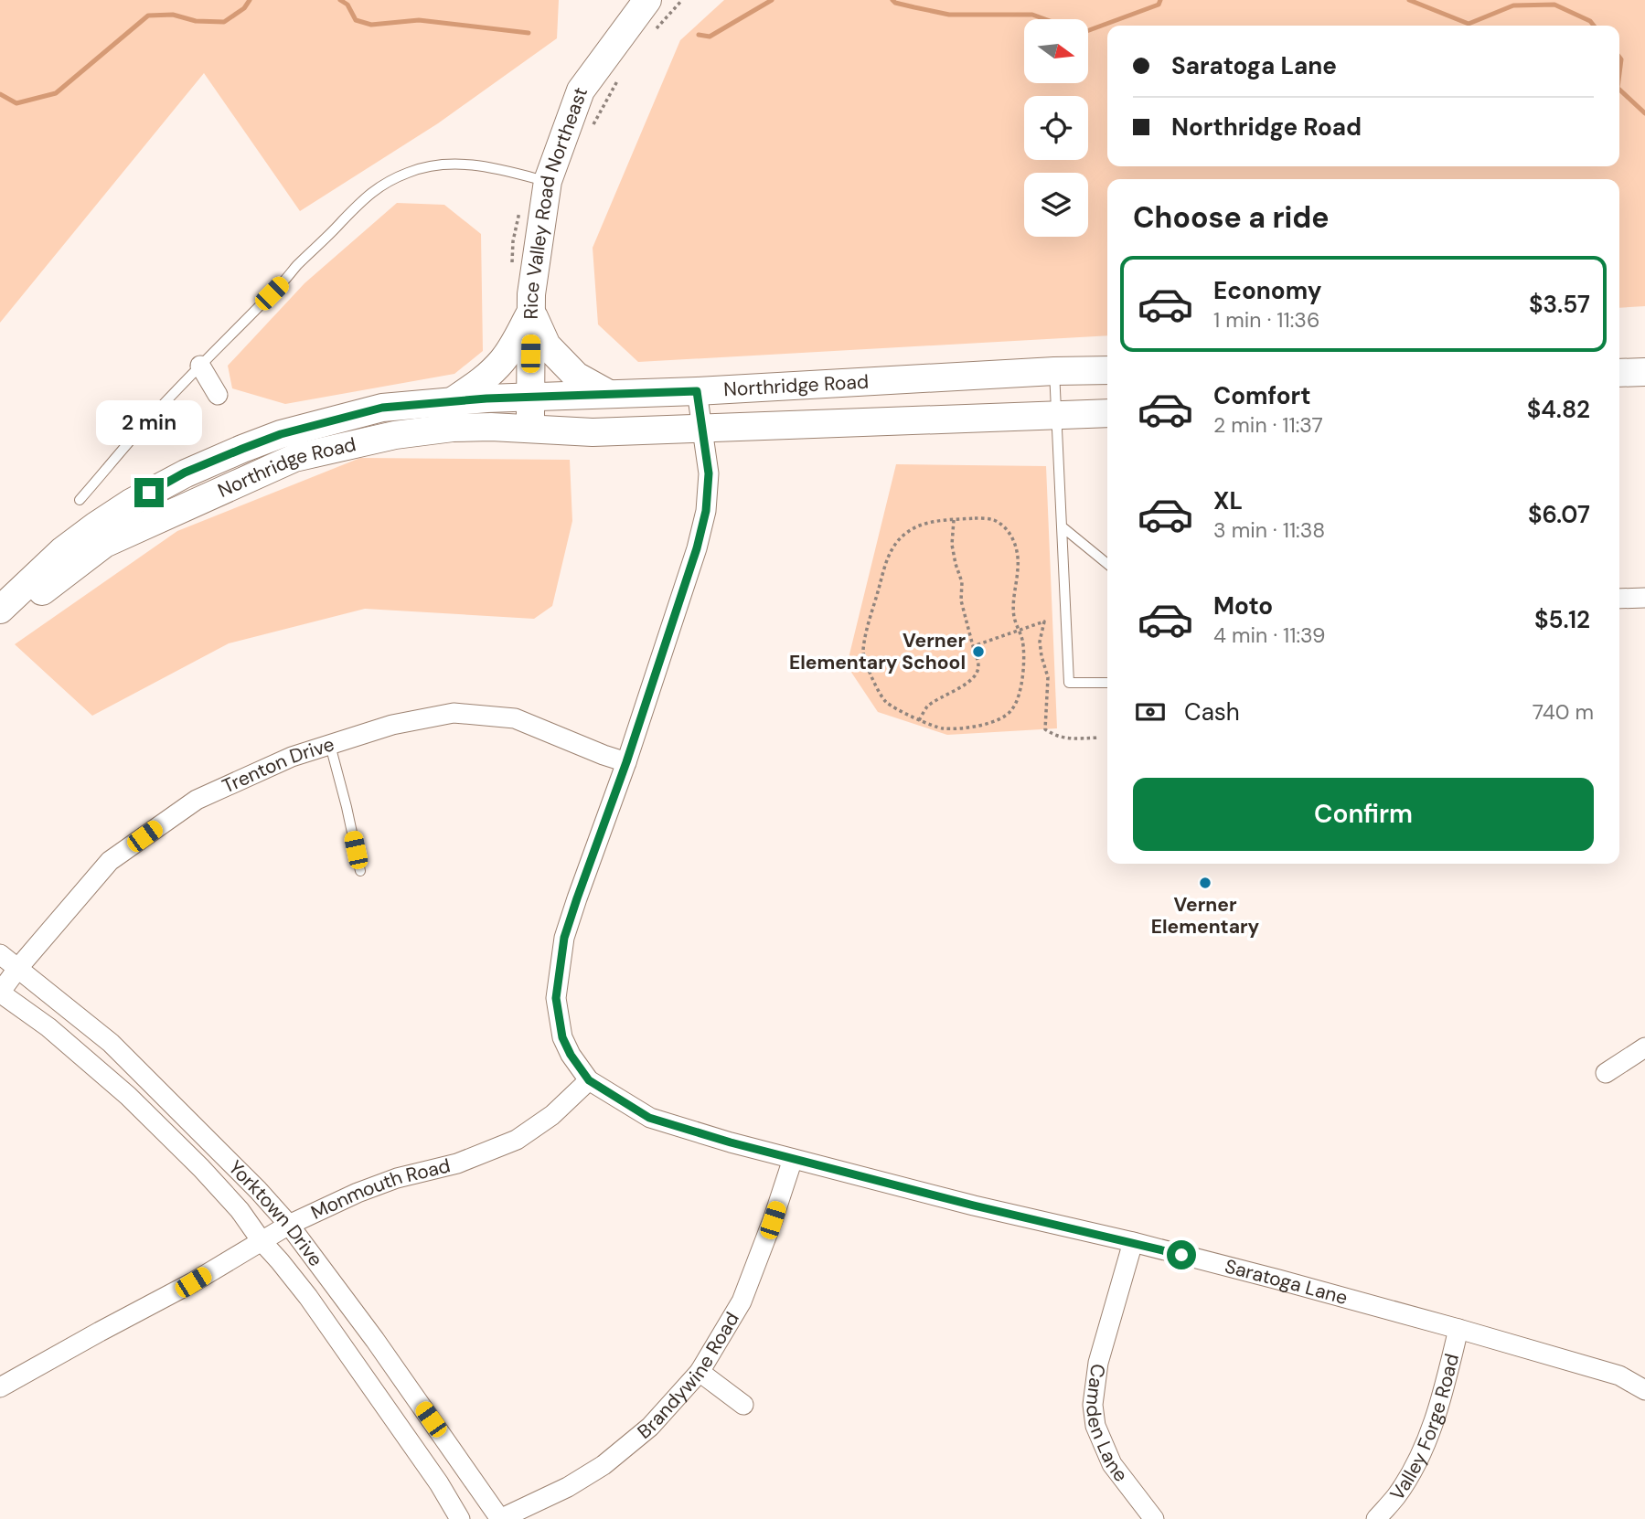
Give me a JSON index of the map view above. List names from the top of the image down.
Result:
{
  "streets": {
    "main road": ["Rice Valley Road Northeast", "Northridge Road"],
    "street": [
      "Trenton Drive",
      "Monmouth Road",
      "Yorktown Drive",
      "Saratoga Lane",
      "Brandywine Road",
      "Camden Lane",
      "Valley Forge Road"
    ]
  },
  "crossings": [
    ["Rice Valley Road Northeast", "Northridge Road"],
    ["Northridge Road", "Saratoga Lane"],
    ["Trenton Drive", "Yorktown Drive"],
    ["Trenton Drive", "Saratoga Lane"],
    ["Monmouth Road", "Yorktown Drive"],
    ["Monmouth Road", "Saratoga Lane"],
    ["Yorktown Drive", "Brandywine Road"],
    ["Saratoga Lane", "Brandywine Road"],
    ["Saratoga Lane", "Camden Lane"],
    ["Saratoga Lane", "Valley Forge Road"]
  ],
  "places": ["Verner Elementary School", "Verner Elementary"],
  "north": "right",
  "page": {
    "banner": ["Saratoga Lane", "Northridge Road"],
    "heading": "Choose a ride",
    "list": [
      {
        "name": "Economy",
        "note": "1 min · 11:36",
        "value": "$3.57"
      },
      {
        "name": "Comfort",
        "note": "2 min · 11:37",
        "value": "$4.82"
      },
      {
        "name": "XL",
        "note": "3 min · 11:38",
        "value": "$6.07"
      },
      {
        "name": "Moto",
        "note": "4 min · 11:39",
        "value": "$5.12"
      }
    ],
    "bubble": "2 min",
    "pay": ["Cash", "740 m"],
    "buttons": "Confirm"
  }
}
